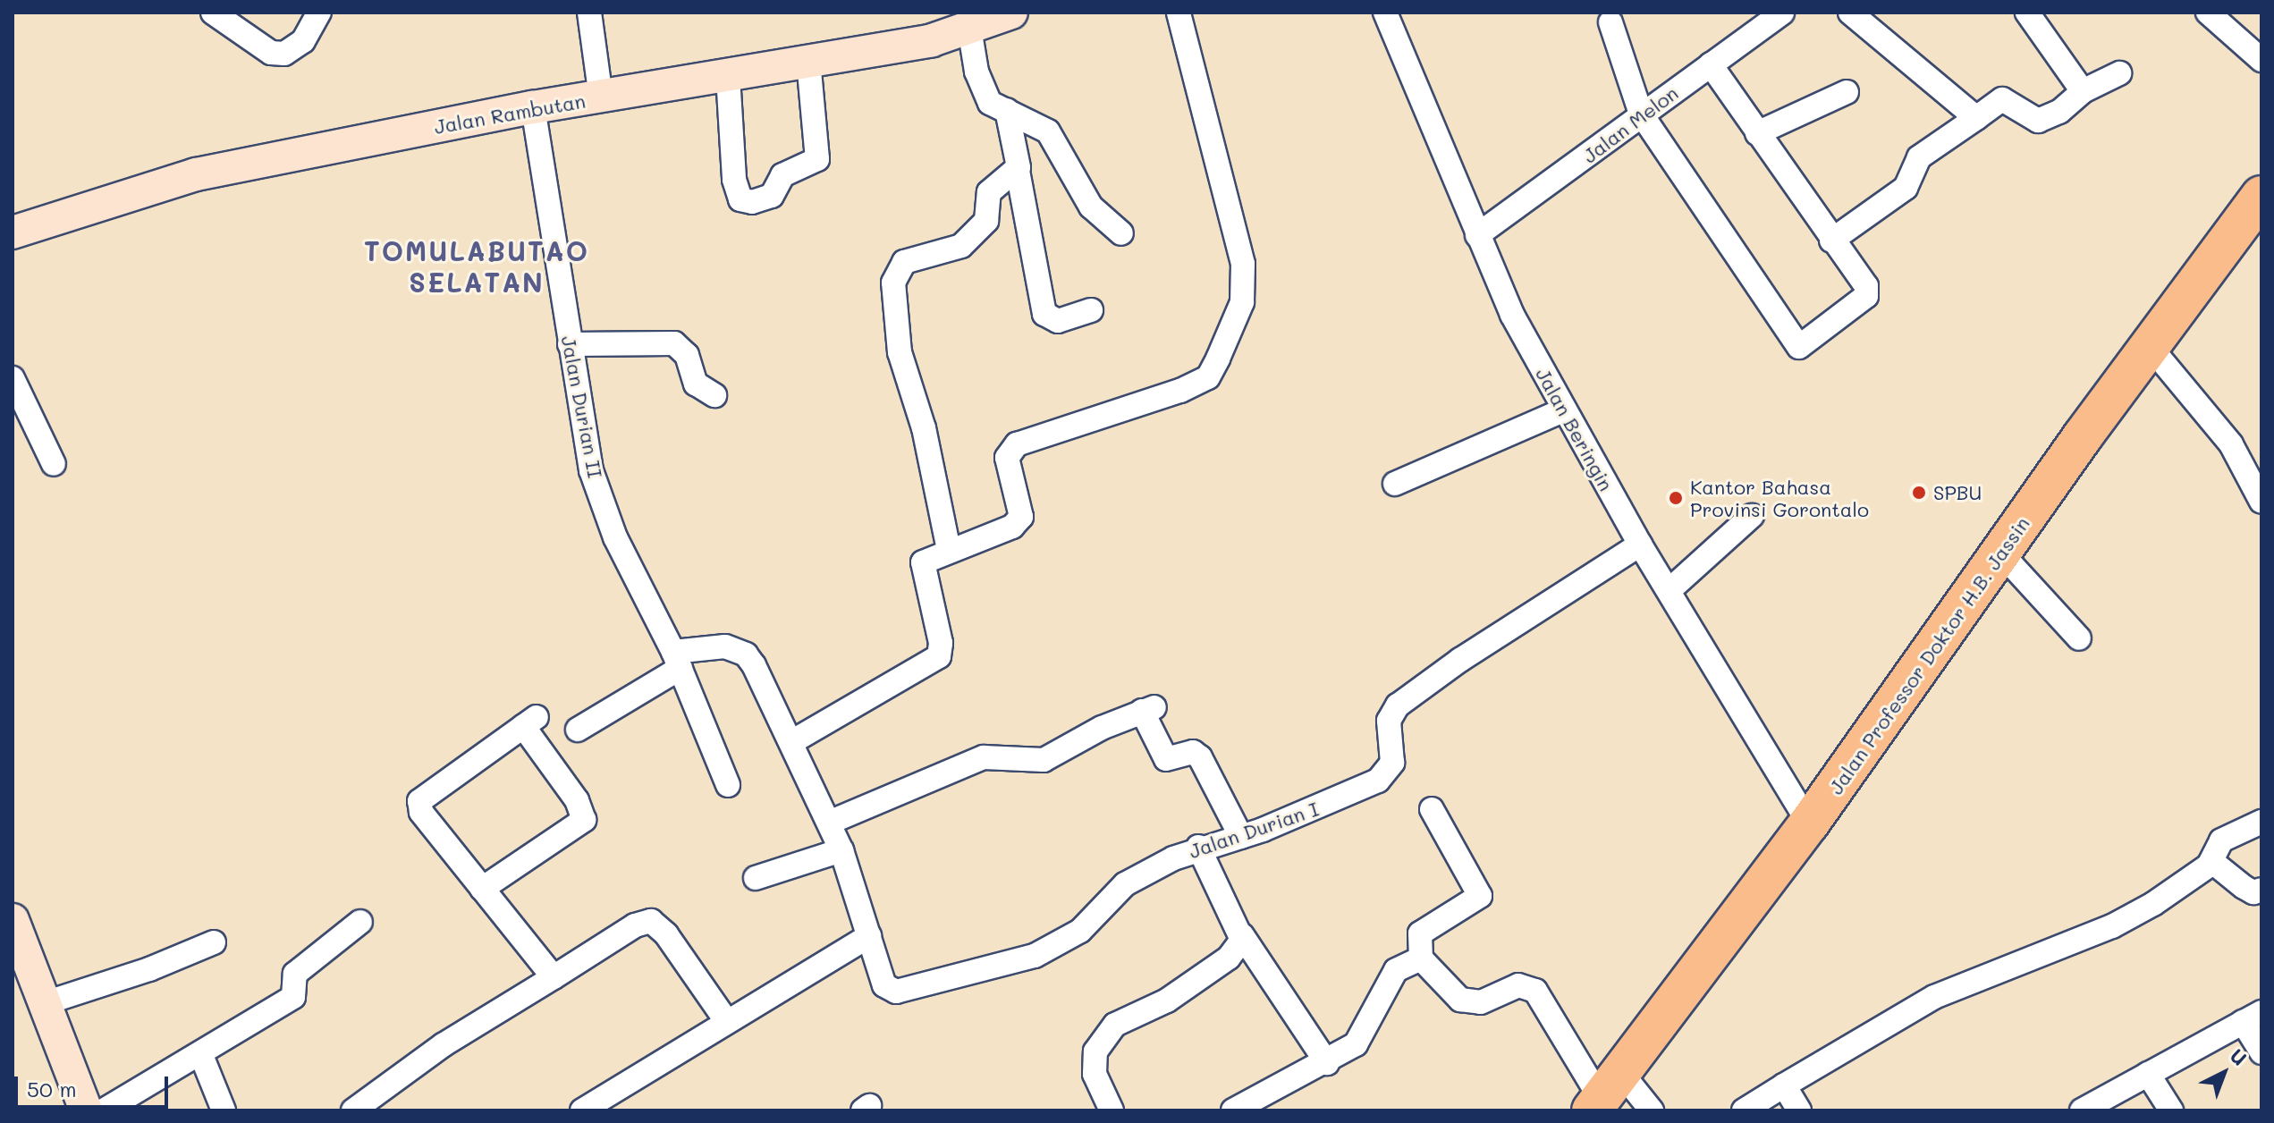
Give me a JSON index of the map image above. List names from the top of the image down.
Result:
{
  "streets": {
    "highway": ["Jalan Professor Doktor H.B. Jassin"],
    "street": [
      "Jalan Rambutan",
      "Jalan Melon",
      "Jalan Durian II",
      "Jalan Beringin",
      "Jalan Durian I"
    ]
  },
  "crossings": [
    ["Jalan Rambutan", "Jalan Durian II"],
    ["Jalan Melon", "Jalan Beringin"],
    ["Jalan Beringin", "Jalan Professor Doktor H.B. Jassin"],
    ["Jalan Beringin", "Jalan Durian I"]
  ],
  "districts": ["TOMULABUTAO SELATAN"],
  "places": ["SPBU", "Kantor Bahasa Provinsi Gorontalo"],
  "scale_bar": "50 m",
  "north": "top right"
}
